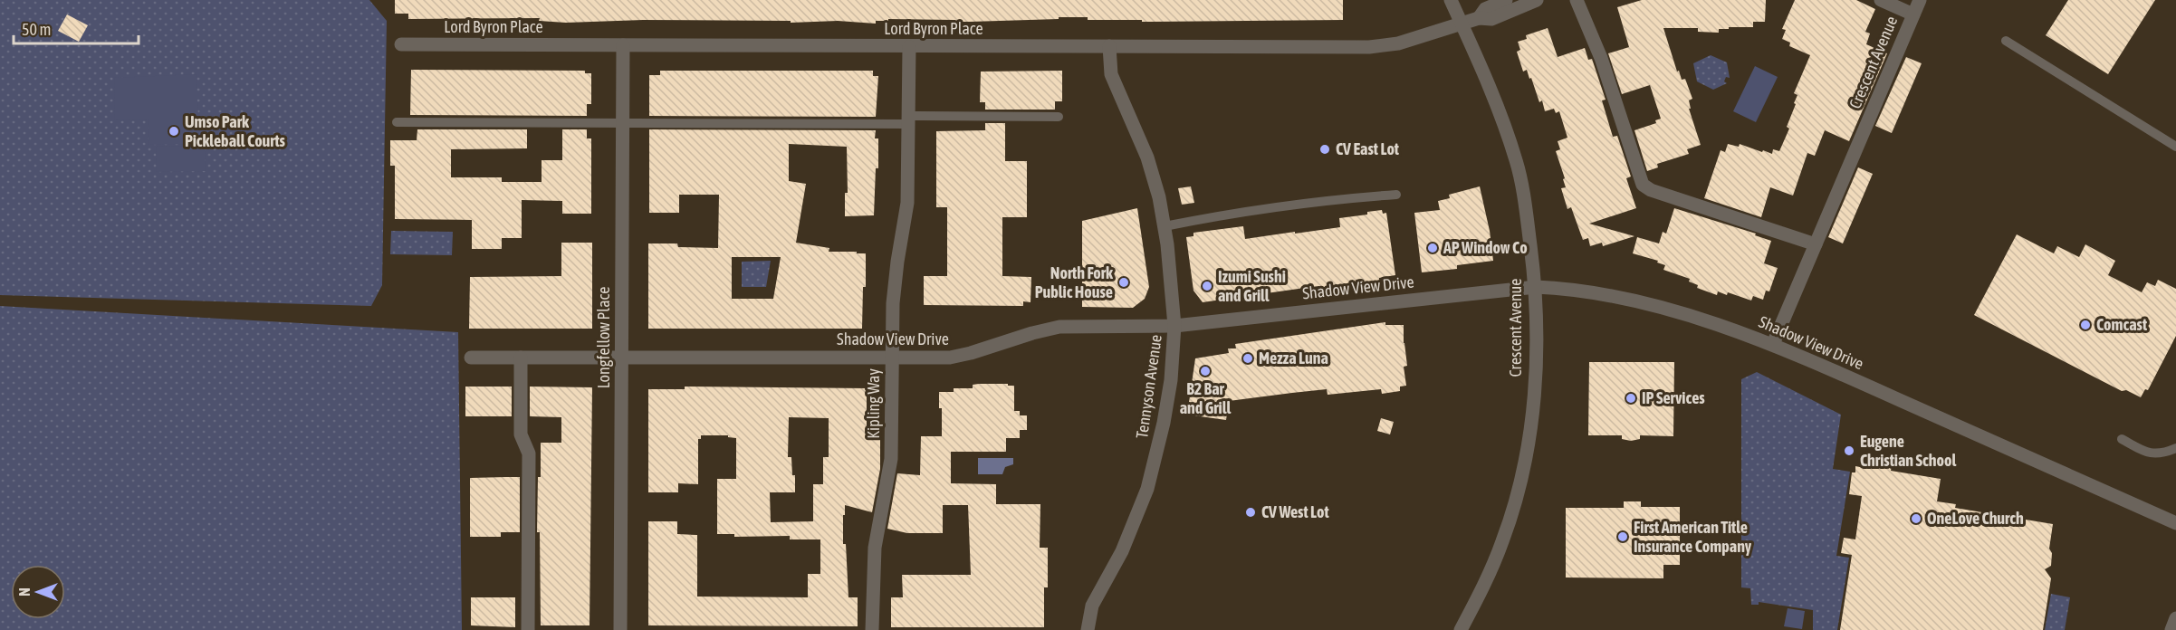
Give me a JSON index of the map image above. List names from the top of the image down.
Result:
{
  "streets": {
    "street": [
      "Lord Byron Place",
      "Crescent Avenue",
      "Shadow View Drive",
      "Longfellow Place",
      "Tennyson Avenue",
      "Kipling Way"
    ]
  },
  "crossings": [
    ["Lord Byron Place", "Crescent Avenue"],
    ["Lord Byron Place", "Longfellow Place"],
    ["Lord Byron Place", "Tennyson Avenue"],
    ["Lord Byron Place", "Kipling Way"],
    ["Crescent Avenue", "Shadow View Drive"],
    ["Shadow View Drive", "Longfellow Place"],
    ["Shadow View Drive", "Tennyson Avenue"],
    ["Shadow View Drive", "Kipling Way"]
  ],
  "places": [
    "Umso Park Pickleball Courts",
    "CV East Lot",
    "AP Window Co",
    "North Fork Public House",
    "Izumi Sushi and Grill",
    "Comcast",
    "Mezza Luna",
    "B2 Bar and Grill",
    "IP Services",
    "Eugene Christian School",
    "CV West Lot",
    "OneLove Church",
    "First American Title Insurance Company"
  ],
  "scale_bar": "50 m",
  "north": "left"
}
